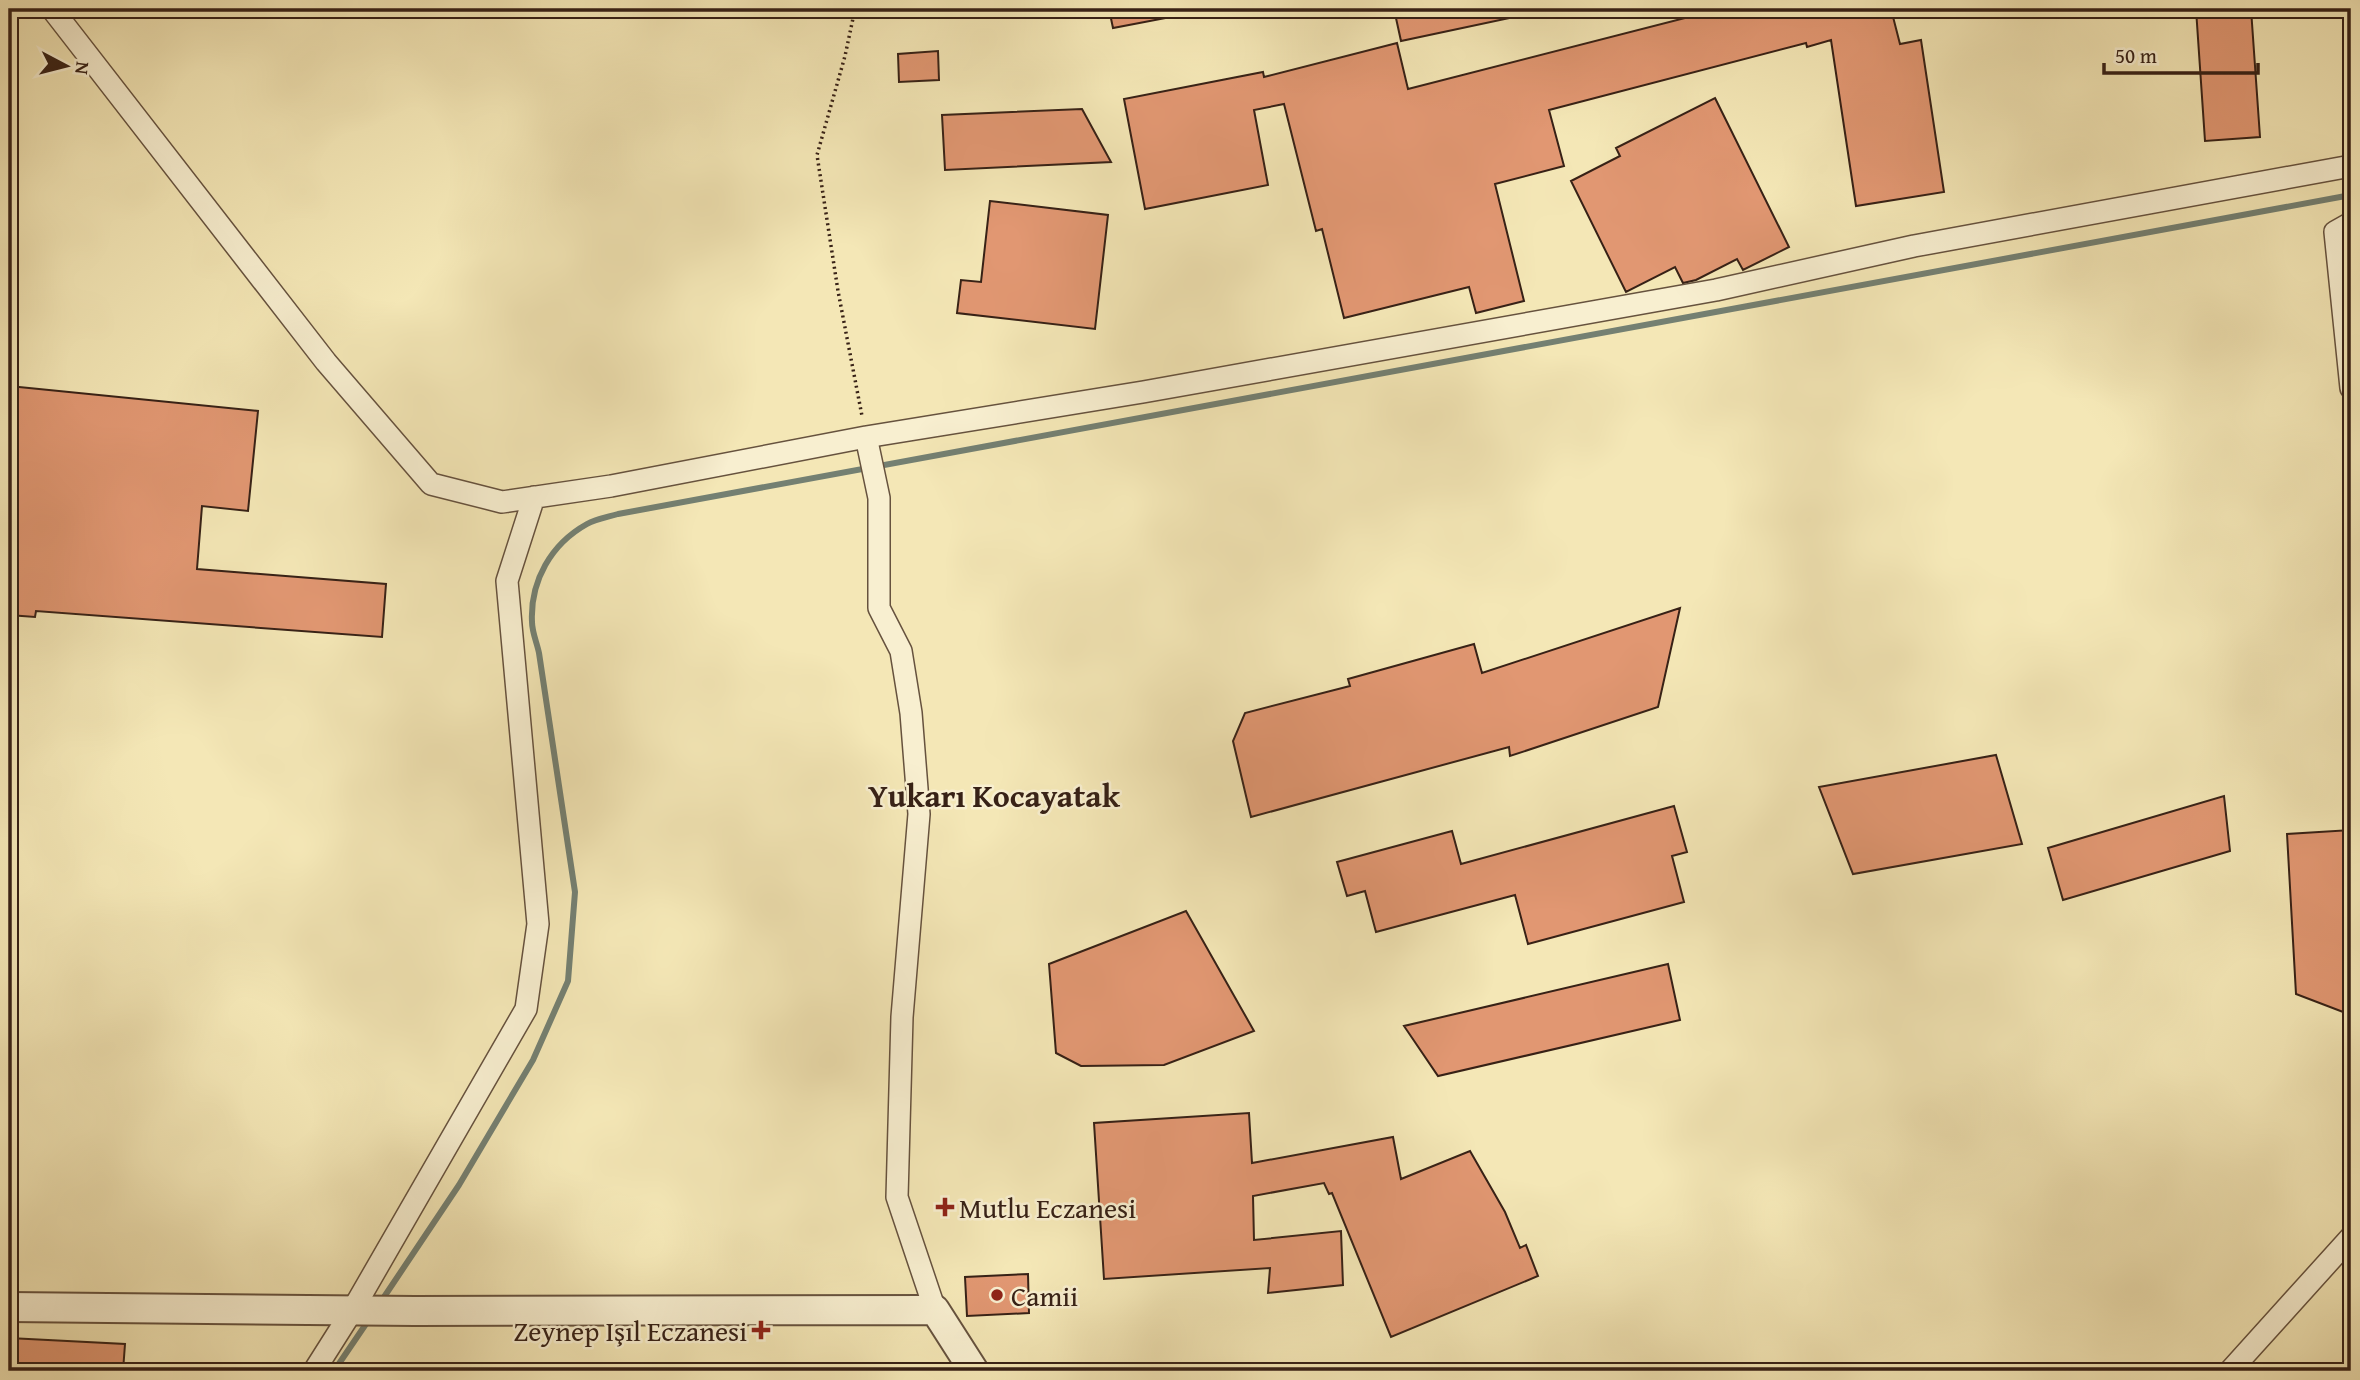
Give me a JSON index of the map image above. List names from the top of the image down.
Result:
{
  "districts": ["Yukarı Kocayatak"],
  "places": {
    "health": ["Mutlu Eczanesi", "Zeynep Işıl Eczanesi"],
    "other": ["Camii"]
  },
  "scale_bar": "50 m",
  "north": "right"
}
